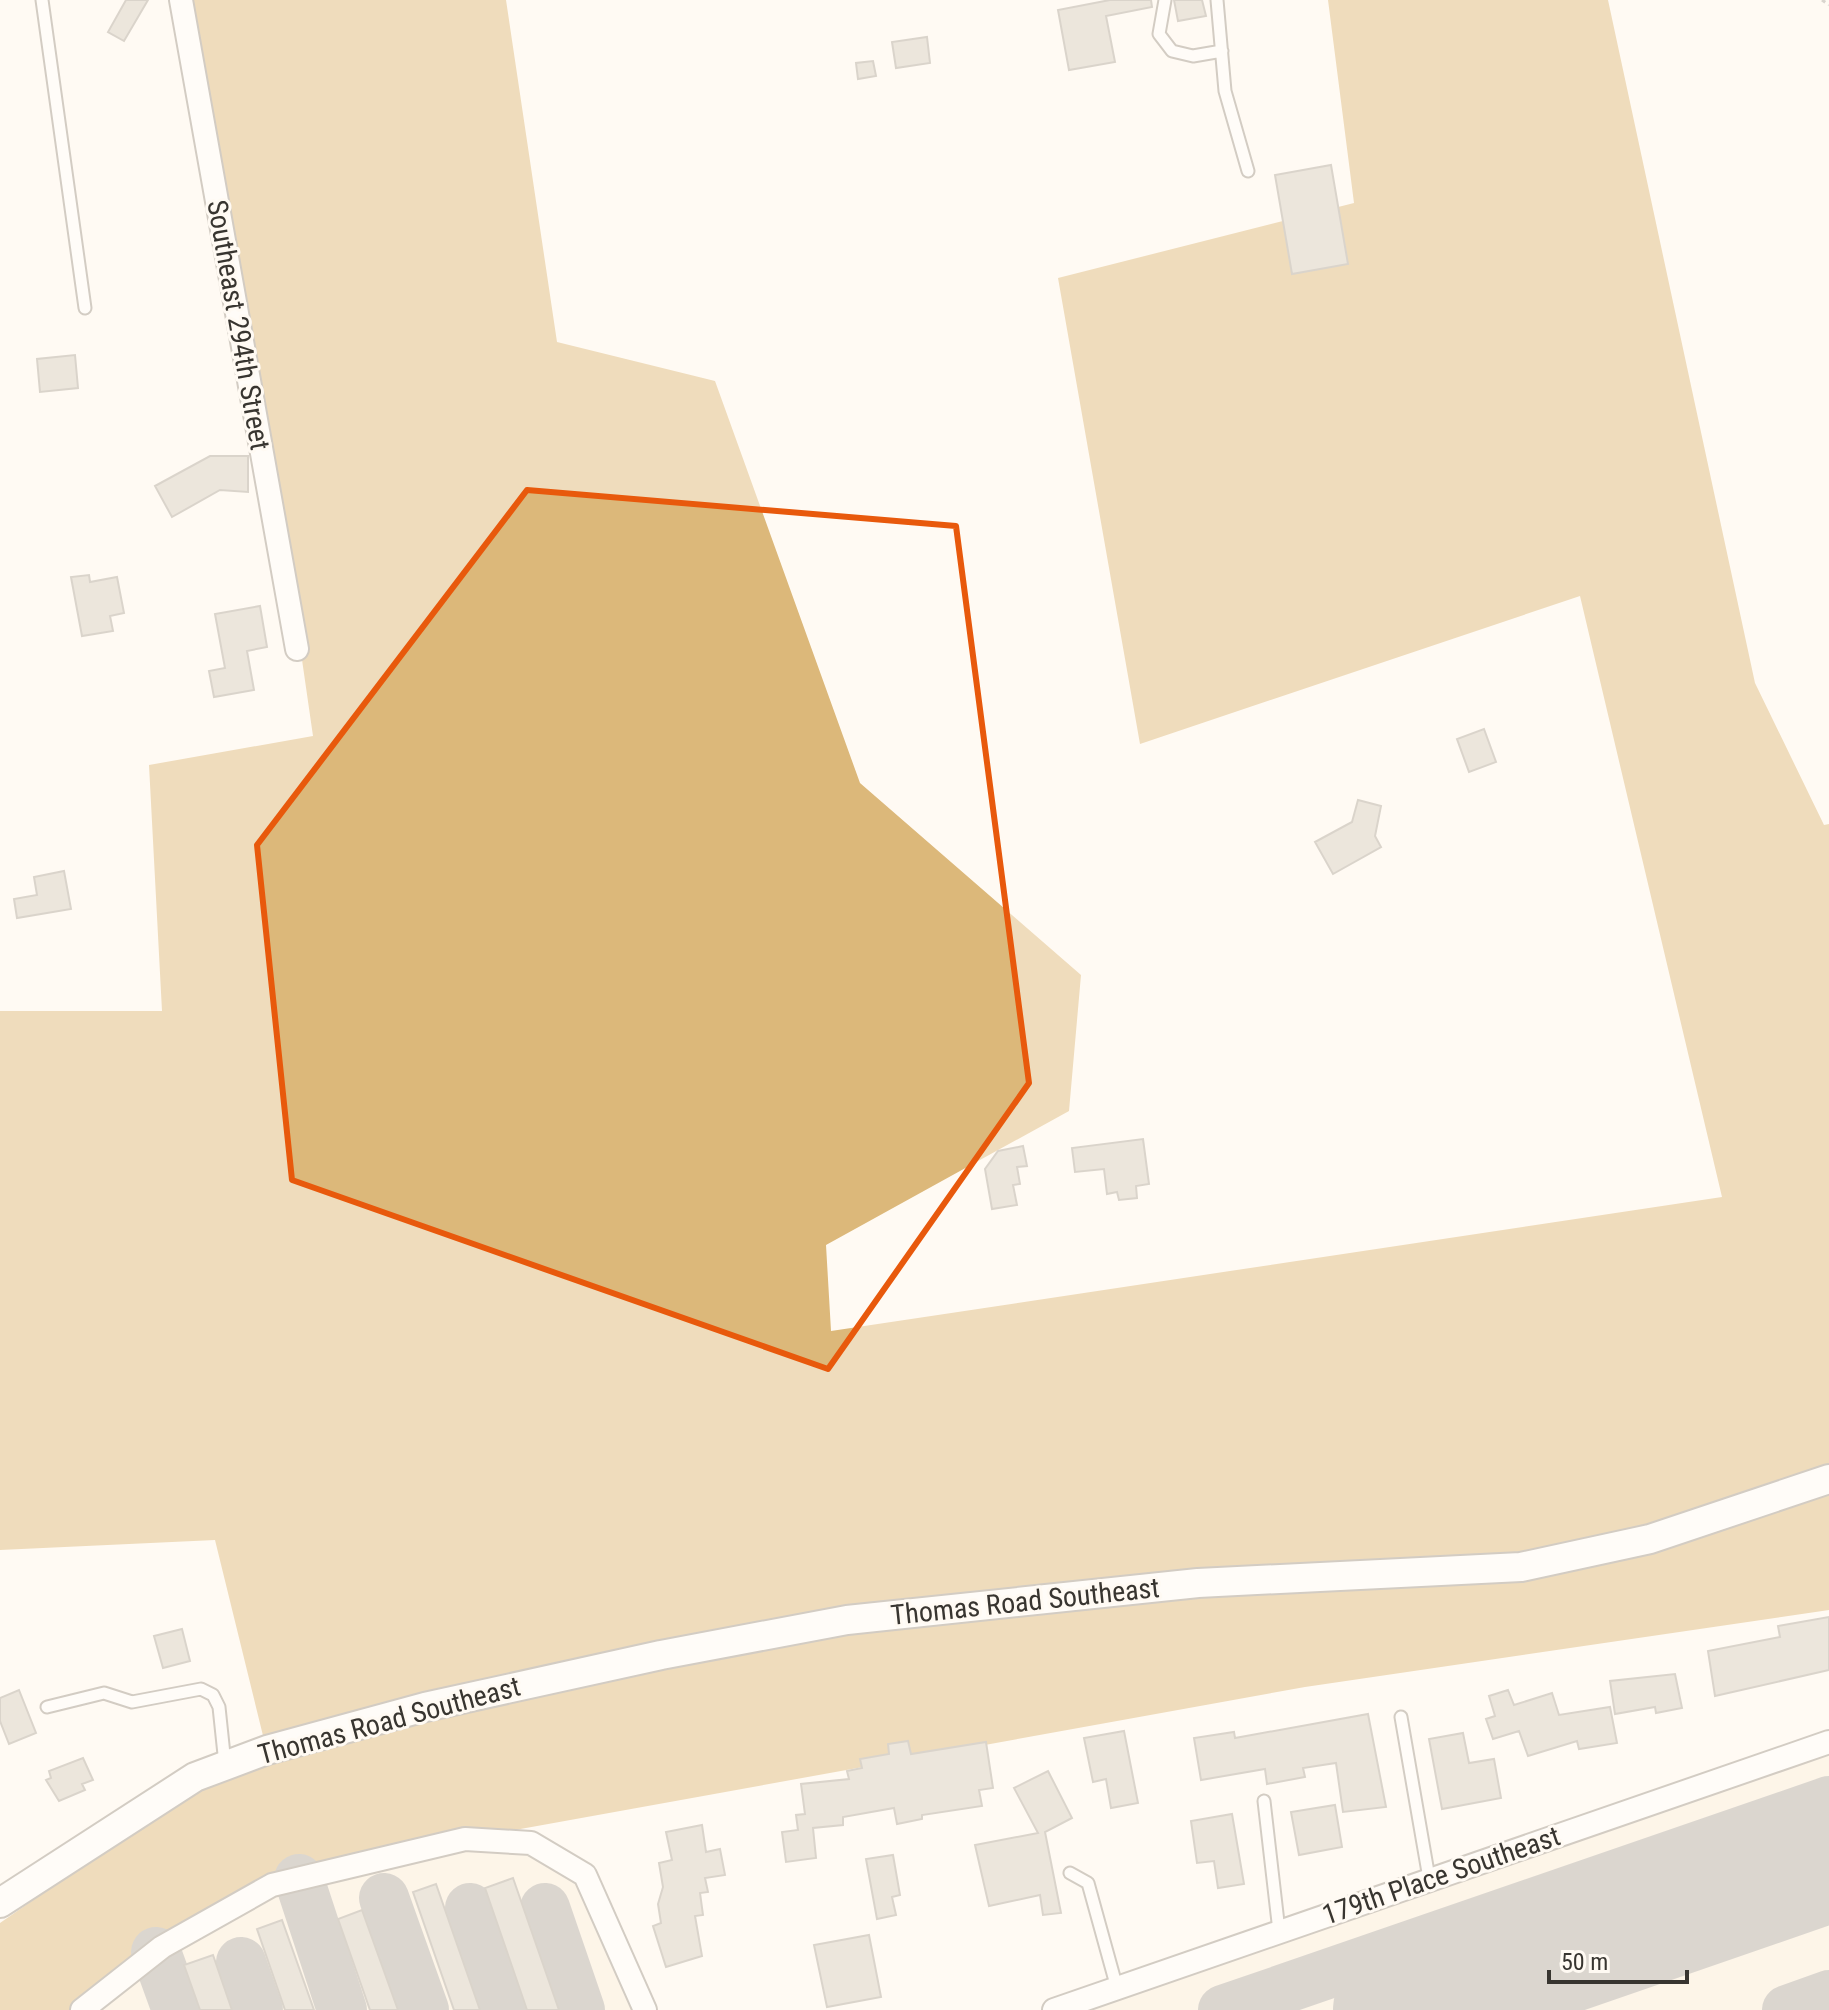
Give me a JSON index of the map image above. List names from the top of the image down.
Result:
{
  "streets": {
    "street": ["Southeast 294th Street", "Thomas Road Southeast", "179th Place Southeast"]
  },
  "scale_bar": "50 m"
}
